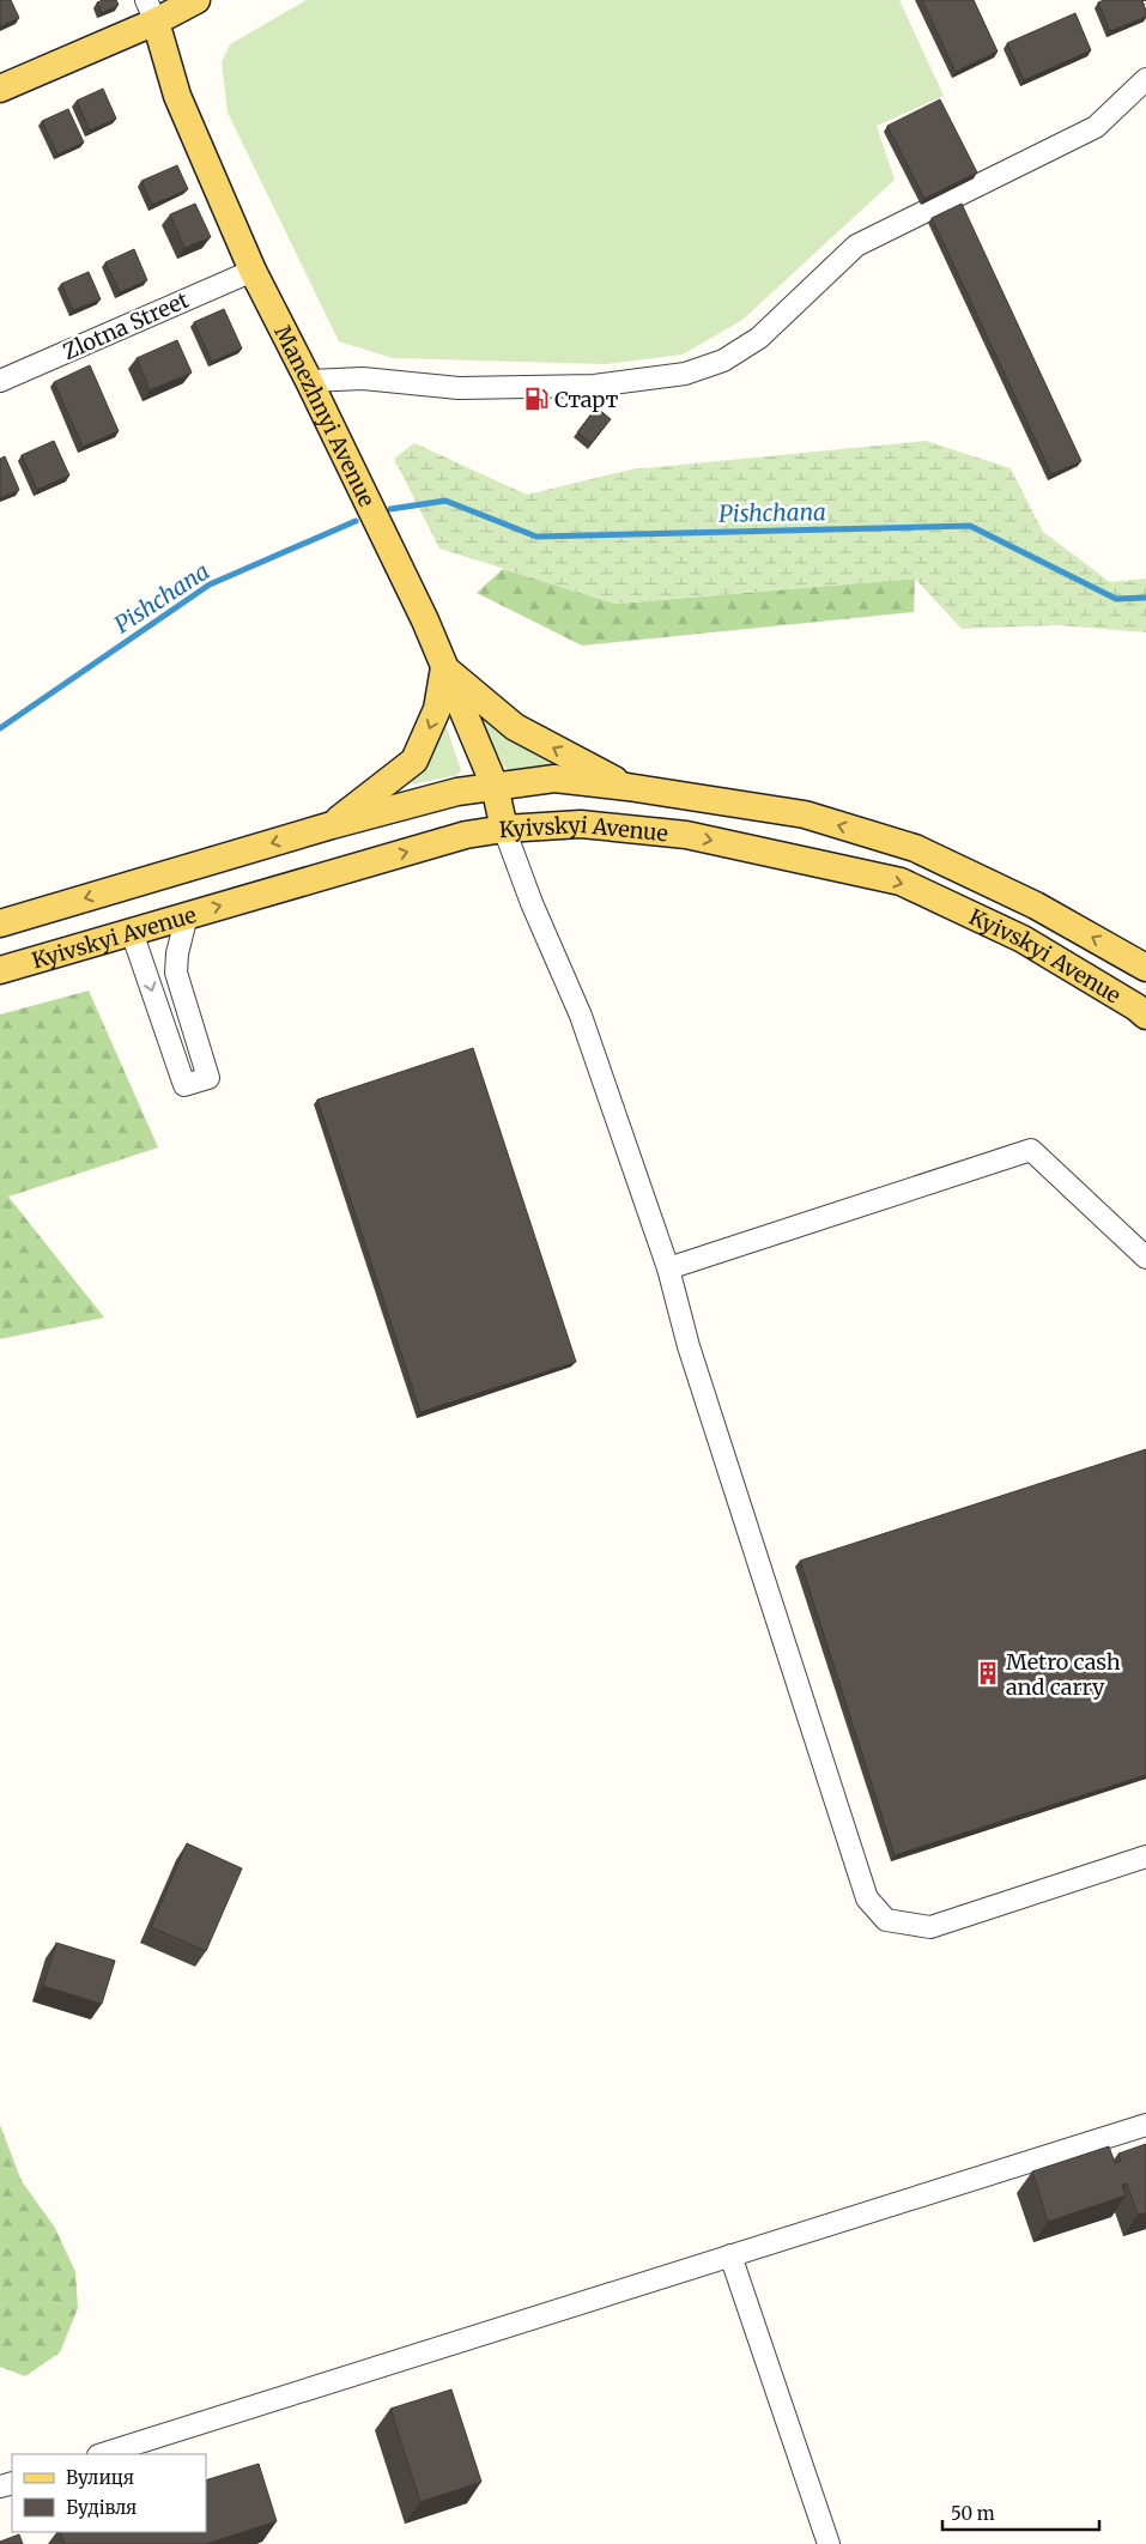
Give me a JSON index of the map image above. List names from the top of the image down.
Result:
{
  "streets": {
    "main road": ["Manezhnyi Avenue", "Kyivskyi Avenue"],
    "street": ["Zlotna Street"]
  },
  "crossings": [
    ["Zlotna Street", "Manezhnyi Avenue"],
    ["Manezhnyi Avenue", "Kyivskyi Avenue"]
  ],
  "water": ["Pishchana"],
  "places": {
    "fuel station": ["Старт"],
    "building": ["Metro cash and carry"]
  },
  "legend": ["Вулиця", "Будівля"],
  "scale_bar": "50 m"
}
